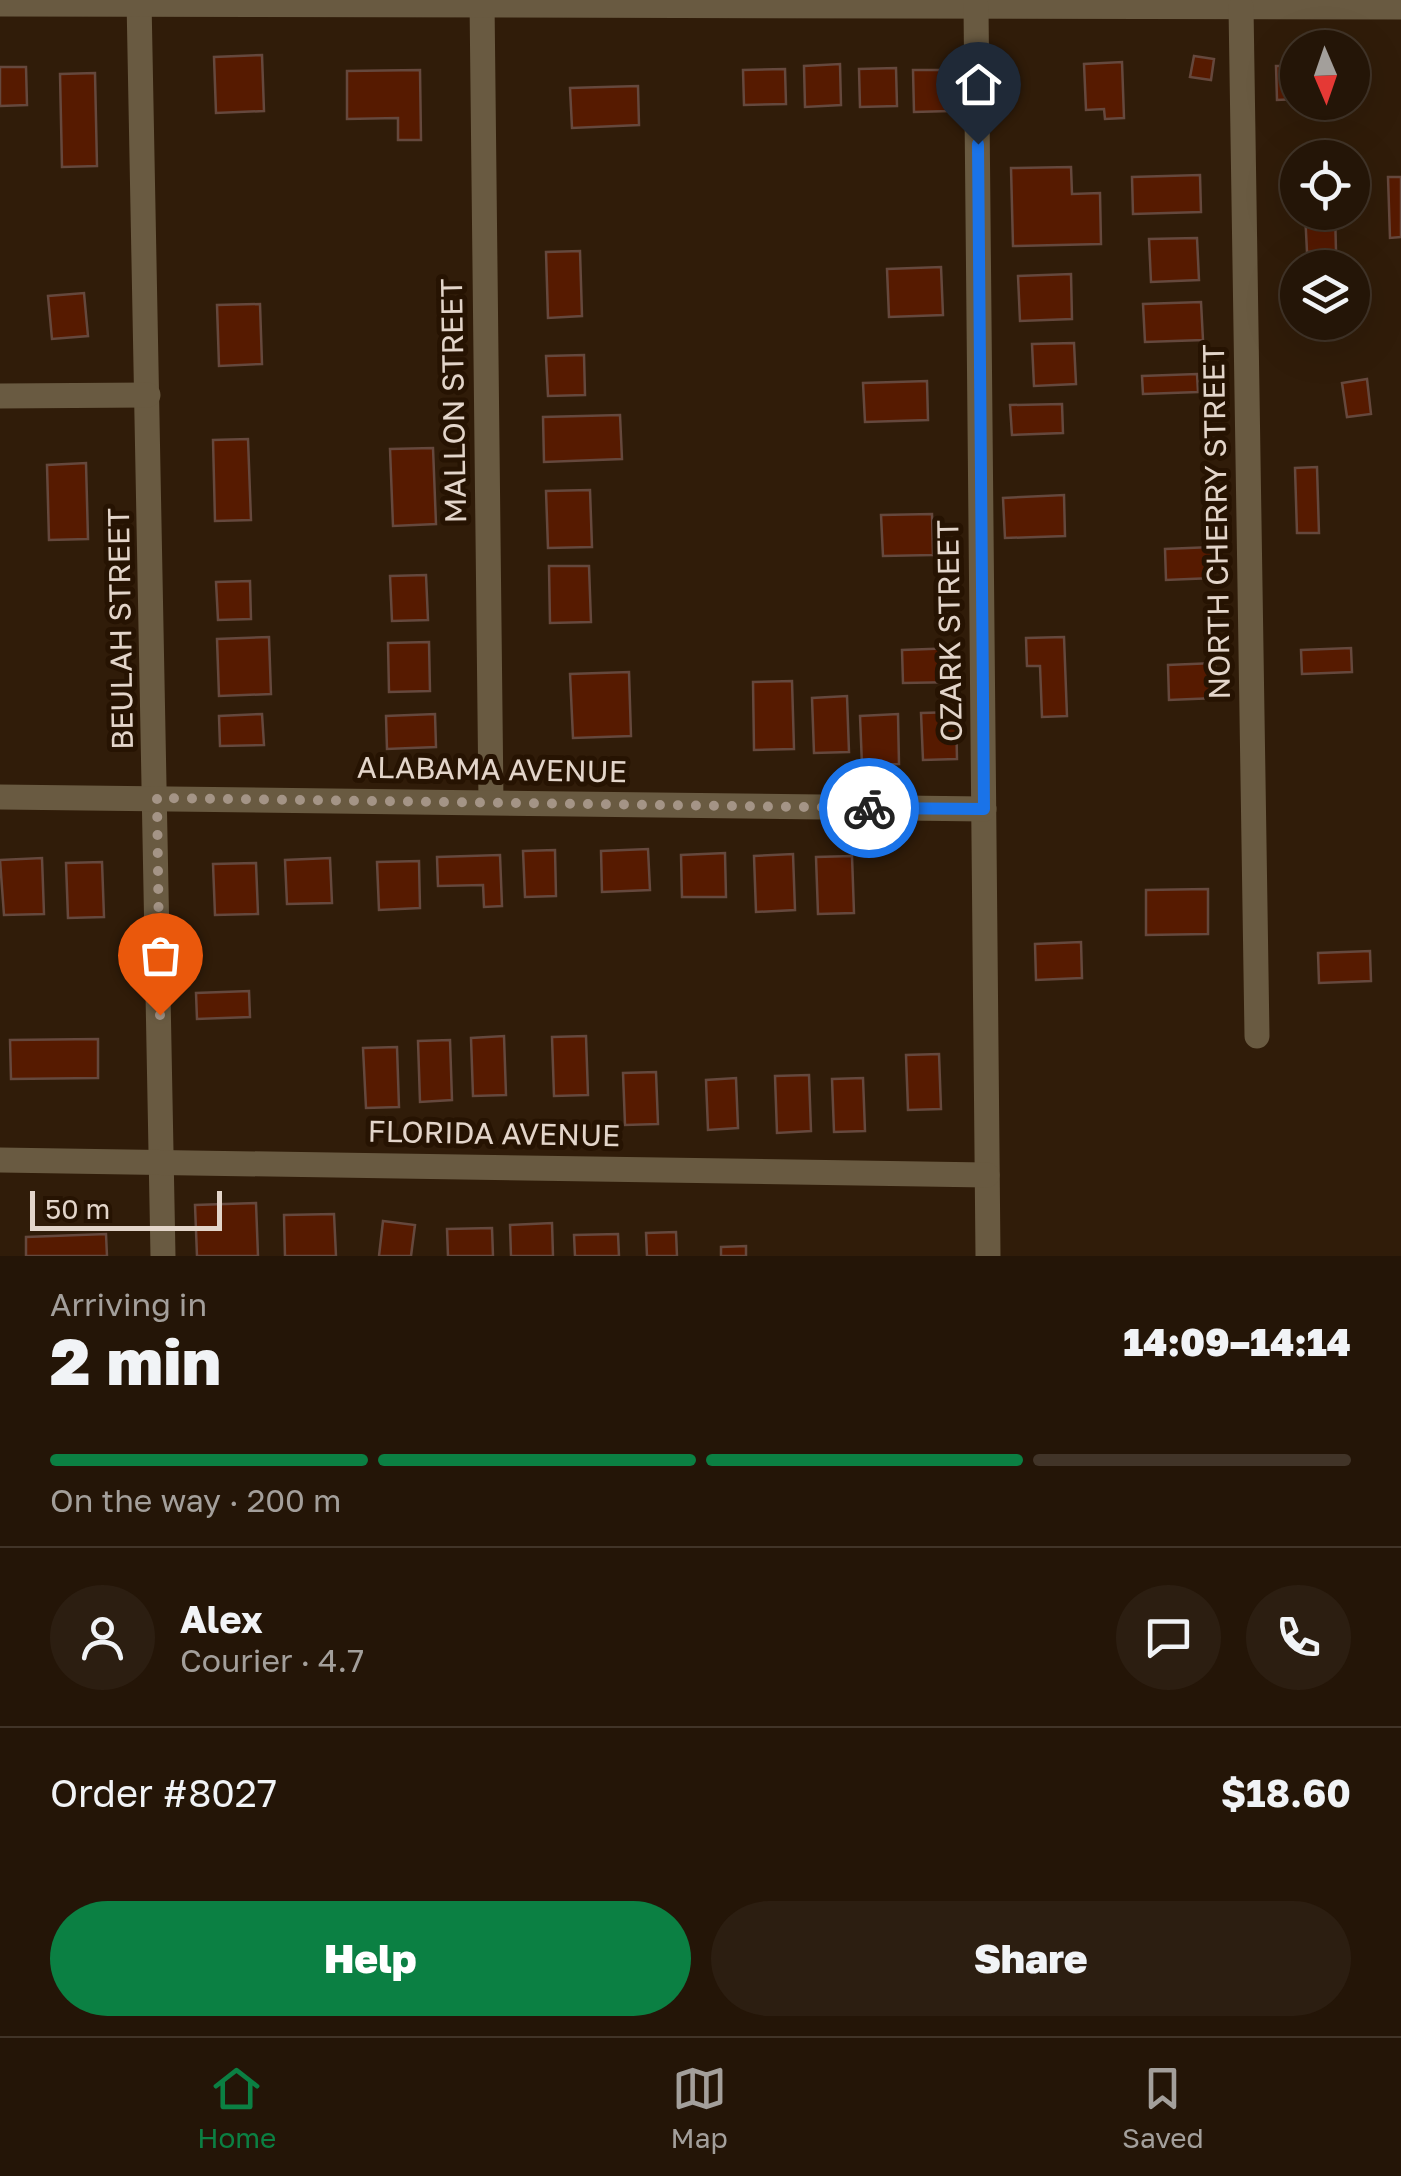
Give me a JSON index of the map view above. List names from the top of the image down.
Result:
{
  "streets": {
    "street": [
      "MALLON STREET",
      "NORTH CHERRY STREET",
      "BEULAH STREET",
      "OZARK STREET",
      "ALABAMA AVENUE",
      "FLORIDA AVENUE"
    ]
  },
  "crossings": [
    ["MALLON STREET", "ALABAMA AVENUE"],
    ["BEULAH STREET", "ALABAMA AVENUE"],
    ["BEULAH STREET", "FLORIDA AVENUE"],
    ["OZARK STREET", "ALABAMA AVENUE"],
    ["OZARK STREET", "FLORIDA AVENUE"]
  ],
  "scale_bar": "50 m",
  "north": "bottom",
  "page": {
    "scale": "50 m",
    "heading": ["2 min", "Arriving in", "14:09–14:14"],
    "panel": [
      "Alex",
      "Courier · 4.7",
      "Order #8027",
      "$18.60"
    ],
    "bar": "On the way · 200 m",
    "buttons": ["Help", "Share"],
    "tabs": ["Home", "Map", "Saved"]
  }
}
